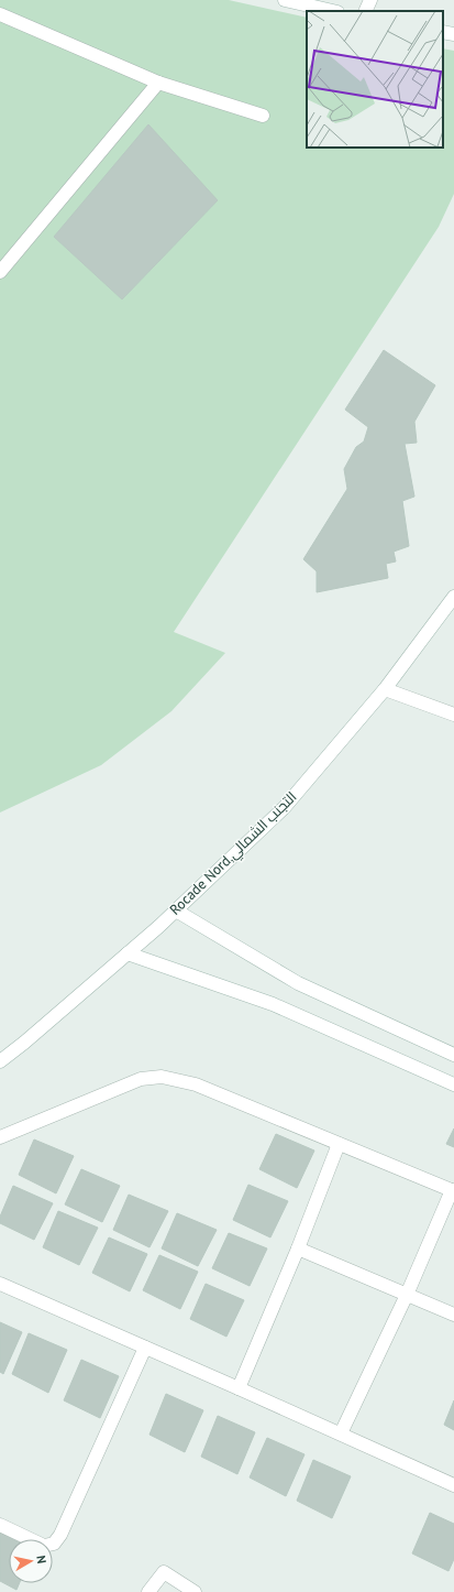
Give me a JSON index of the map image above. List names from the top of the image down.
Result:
{
  "streets": {
    "street": ["Rocade Nord,التجنب الشمالي"]
  },
  "north": "right"
}
